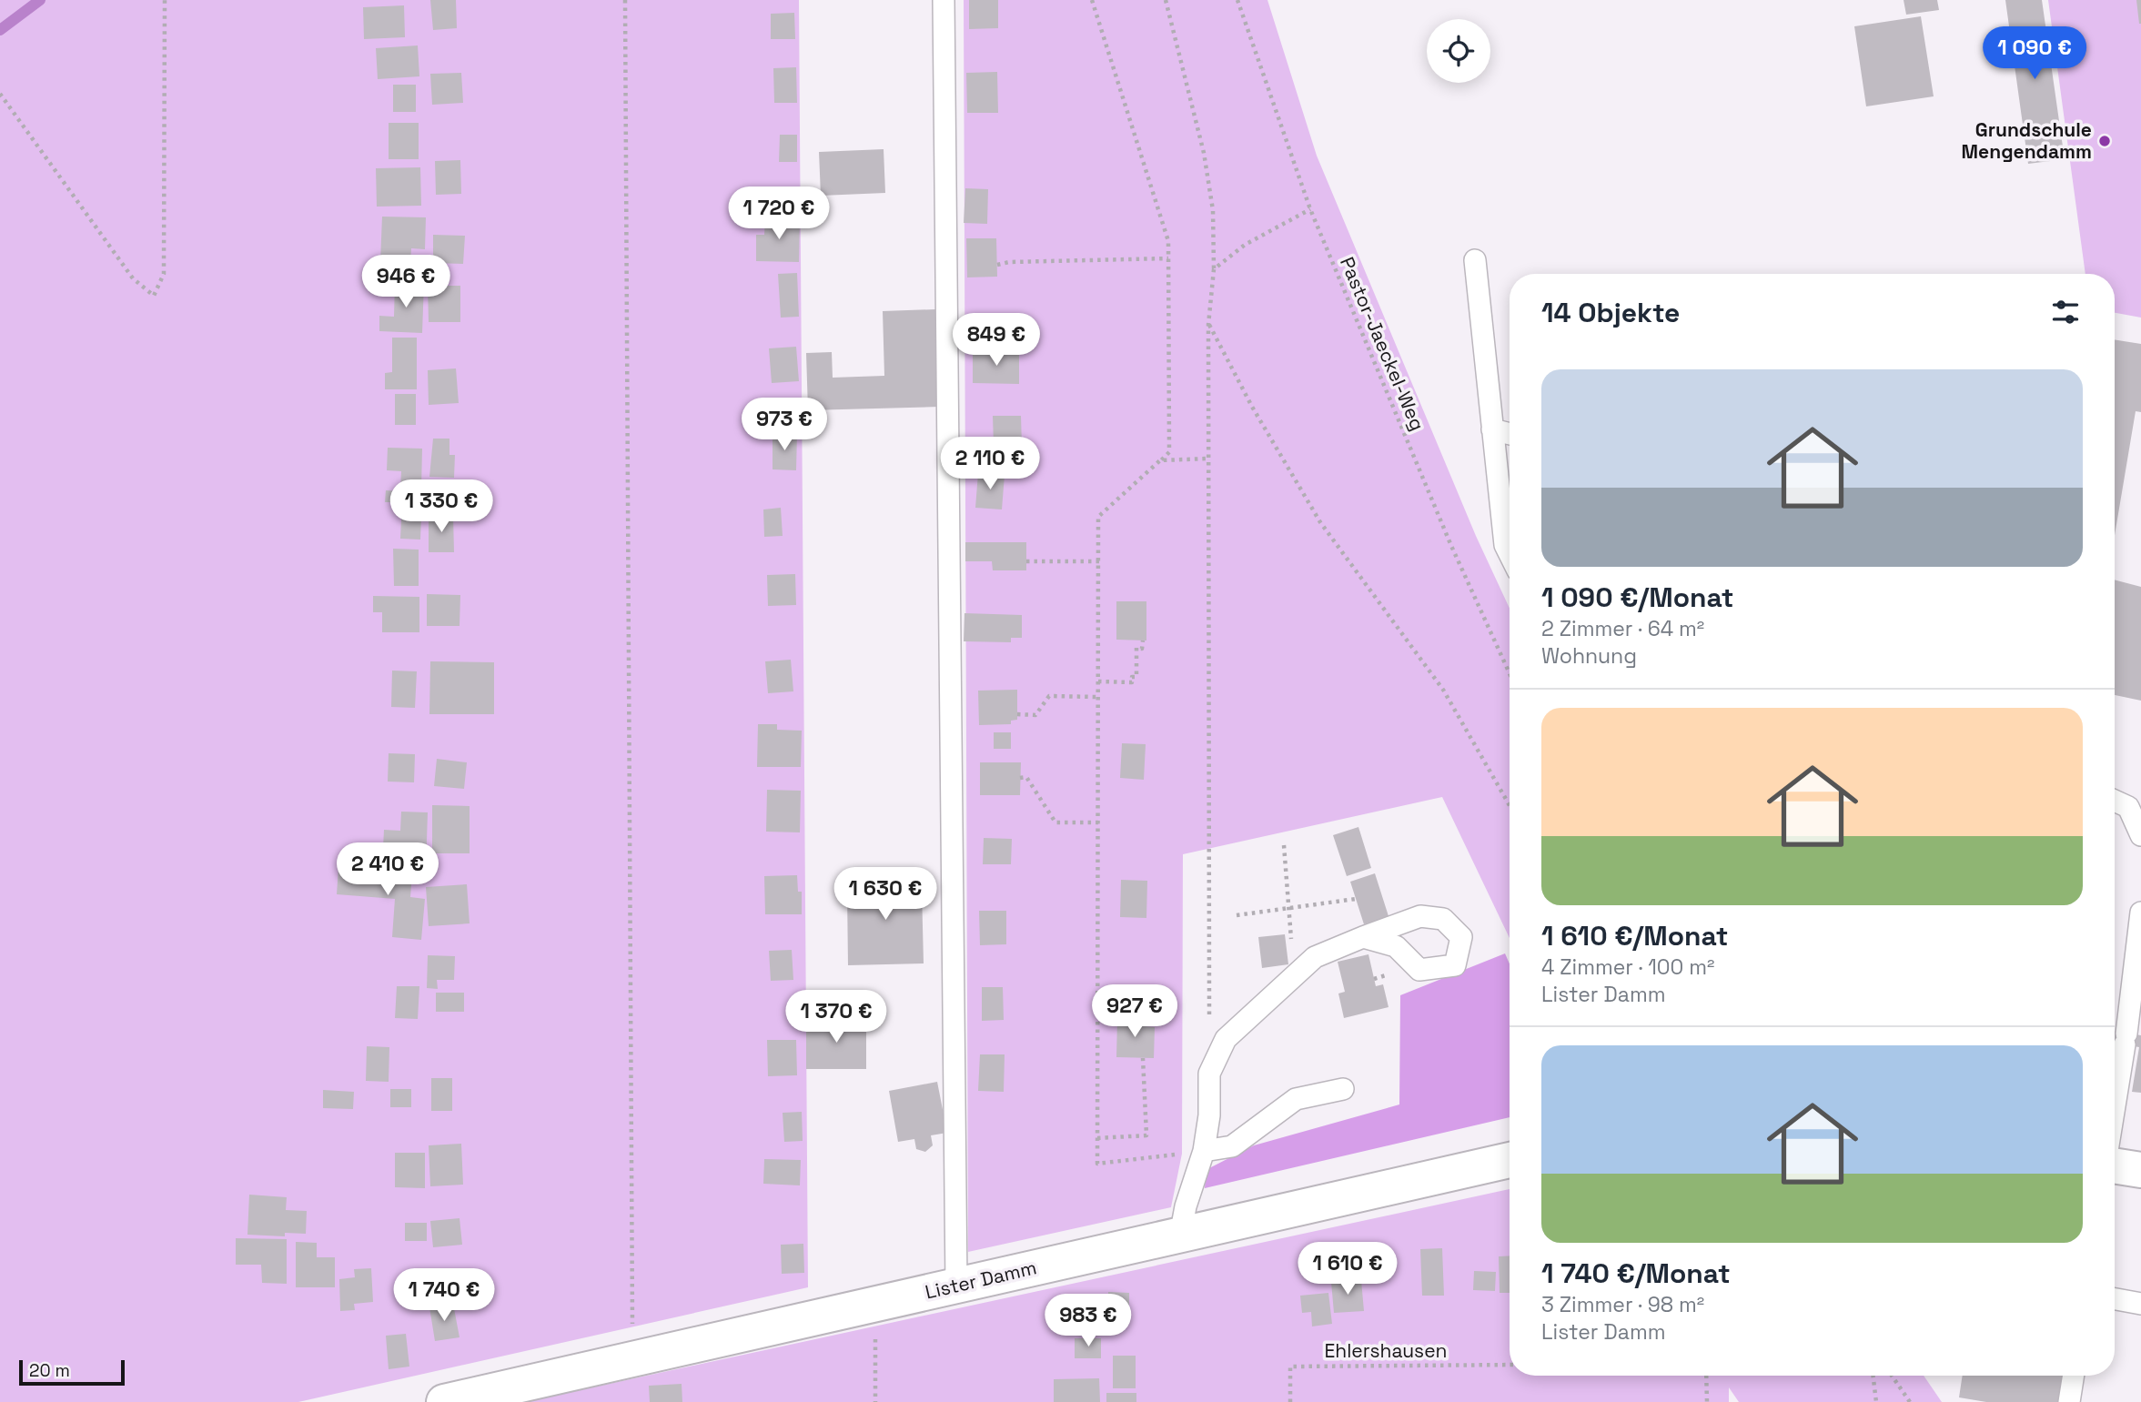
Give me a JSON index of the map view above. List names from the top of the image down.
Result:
{
  "streets": {
    "street": ["Lister Damm"],
    "path": ["Pastor-Jaeckel-Weg", "Ehlershausen"]
  },
  "places": ["Grundschule Mengendamm"],
  "scale_bar": "20 m",
  "page": {
    "price": [
      "1 090 €",
      "1 720 €",
      "946 €",
      "849 €",
      "973 €",
      "2 110 €",
      "1 330 €",
      "2 410 €",
      "1 630 €",
      "927 €",
      "1 370 €",
      "1 610 €",
      "1 740 €",
      "983 €"
    ],
    "heading": "14 Objekte",
    "list": [
      {
        "name": "1 090 €/Monat",
        "note": "2 Zimmer · 64 m² · Wohnung"
      },
      {
        "name": "1 610 €/Monat",
        "note": "4 Zimmer · 100 m² · Lister Damm"
      },
      {
        "name": "1 740 €/Monat",
        "note": "3 Zimmer · 98 m² · Lister Damm"
      }
    ],
    "scale": "20 m"
  }
}
